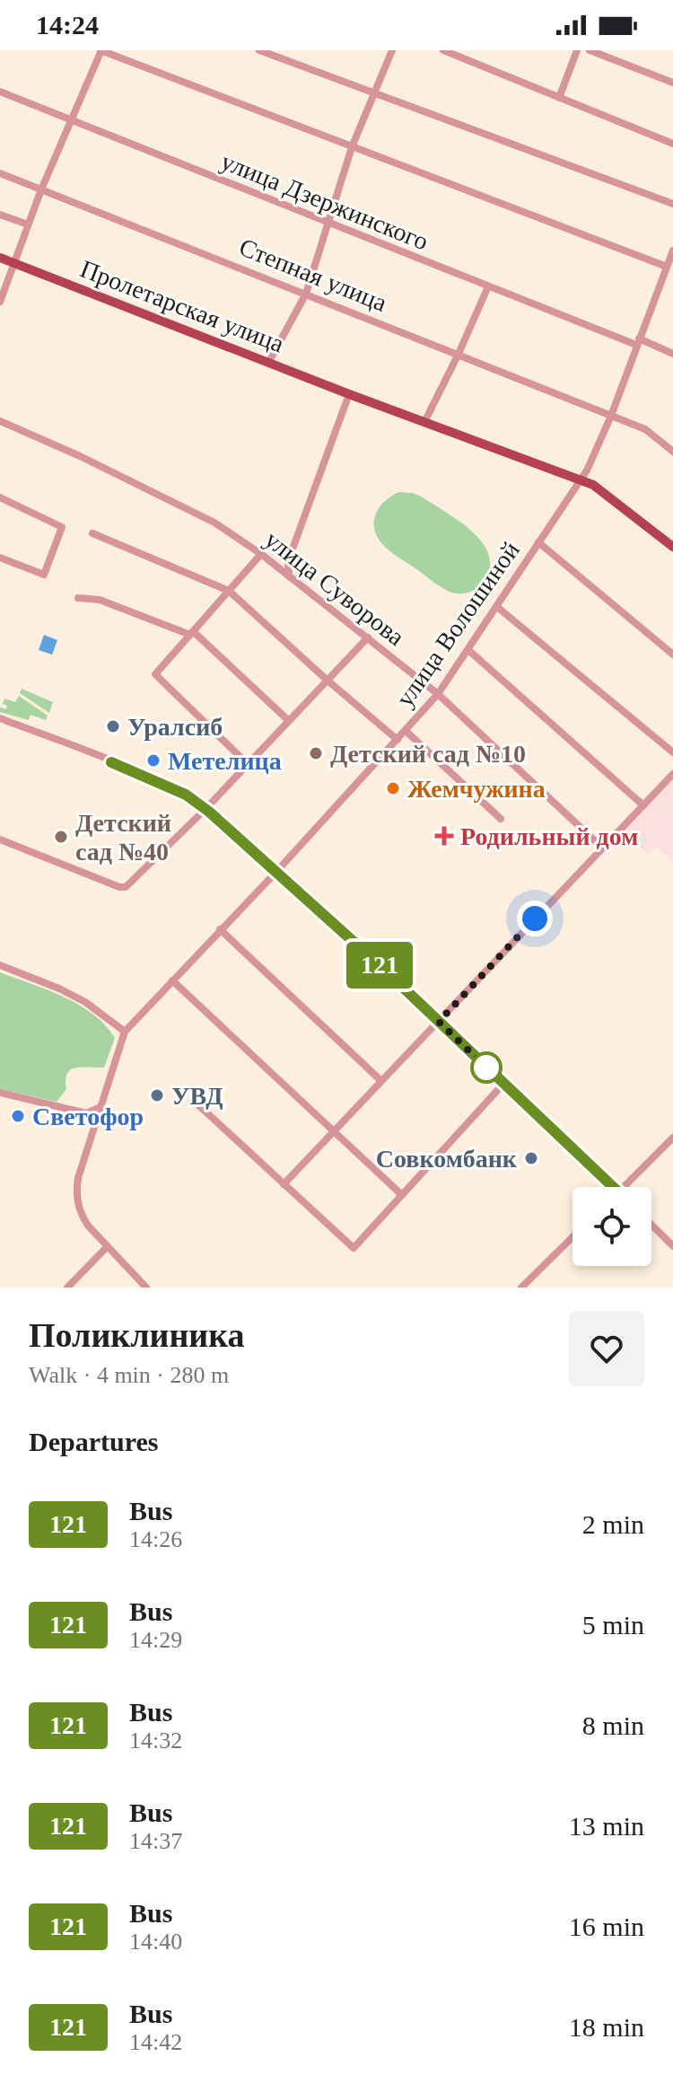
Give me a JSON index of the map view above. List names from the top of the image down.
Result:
{
  "streets": {
    "main road": ["Пролетарская улица"],
    "street": [
      "улица Дзержинского",
      "Степная улица",
      "улица Суворова",
      "улица Волошиной"
    ]
  },
  "crossings": [
    ["улица Дзержинского", "улица Волошиной"],
    ["Степная улица", "улица Волошиной"],
    ["Пролетарская улица", "улица Волошиной"],
    ["улица Суворова", "улица Волошиной"]
  ],
  "places": {
    "other": [
      "Уралсиб",
      "Детский сад №10",
      "Метелица",
      "Жемчужина",
      "Детский сад №40",
      "УВД",
      "Светофор",
      "Совкомбанк"
    ],
    "health": ["Родильный дом"]
  },
  "lines": ["bus line 121"],
  "page": {
    "status": "14:24",
    "on_map": "121",
    "heading": [
      ["Поликлиника", "Walk · 4 min · 280 m"],
      "Departures"
    ],
    "list": [
      {
        "mark": "121",
        "name": "Bus",
        "note": "14:26",
        "value": "2 min"
      },
      {
        "mark": "121",
        "name": "Bus",
        "note": "14:29",
        "value": "5 min"
      },
      {
        "mark": "121",
        "name": "Bus",
        "note": "14:32",
        "value": "8 min"
      },
      {
        "mark": "121",
        "name": "Bus",
        "note": "14:37",
        "value": "13 min"
      },
      {
        "mark": "121",
        "name": "Bus",
        "note": "14:40",
        "value": "16 min"
      },
      {
        "mark": "121",
        "name": "Bus",
        "note": "14:42",
        "value": "18 min"
      }
    ]
  }
}
